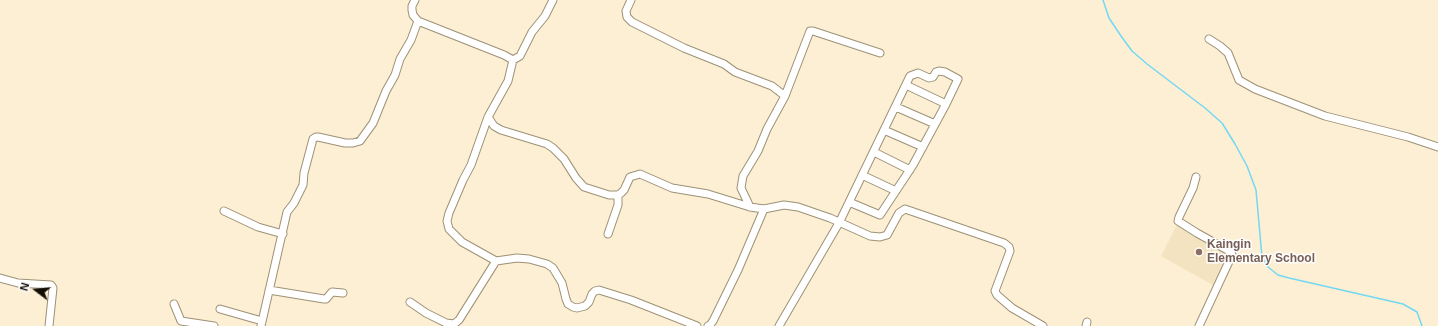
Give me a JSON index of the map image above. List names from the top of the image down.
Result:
{
  "places": ["Kaingin Elementary School"],
  "north": "left"
}
